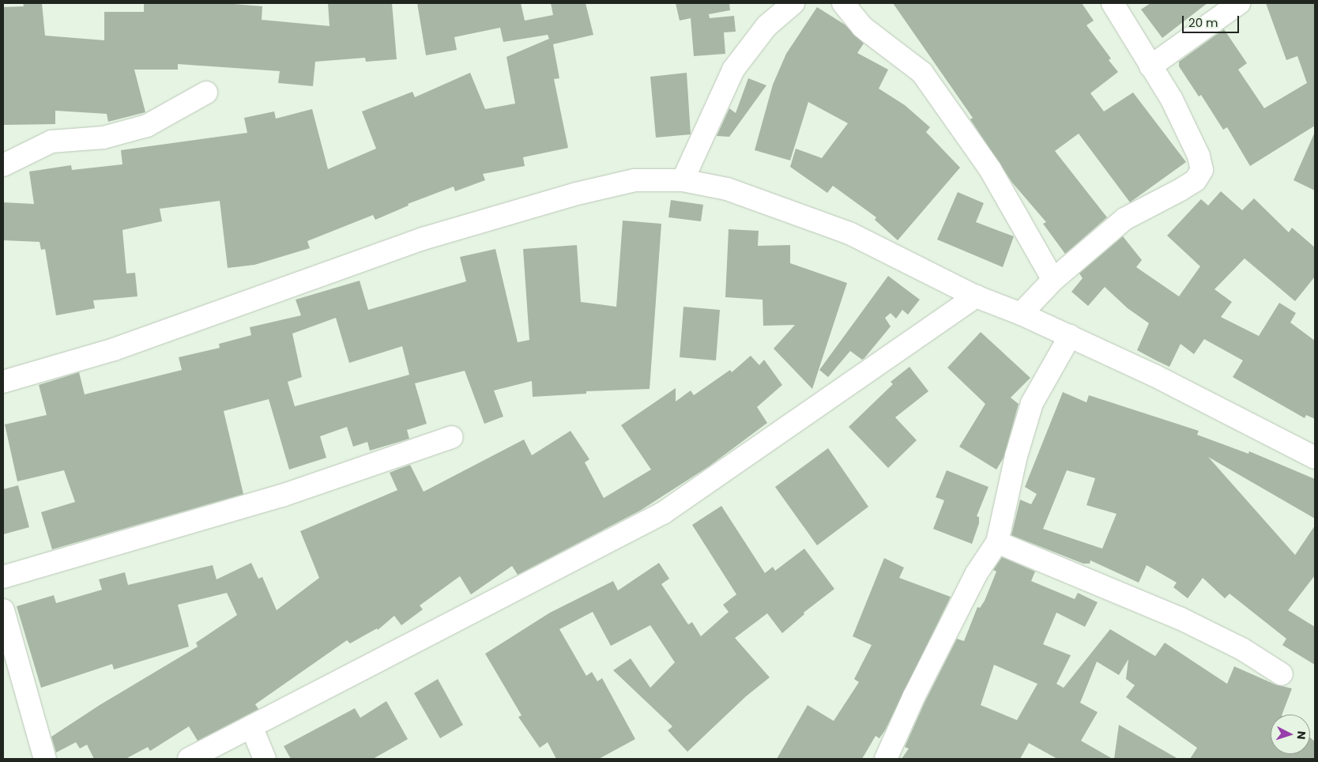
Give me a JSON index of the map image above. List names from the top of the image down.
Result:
{
  "scale_bar": "20 m",
  "north": "right"
}
